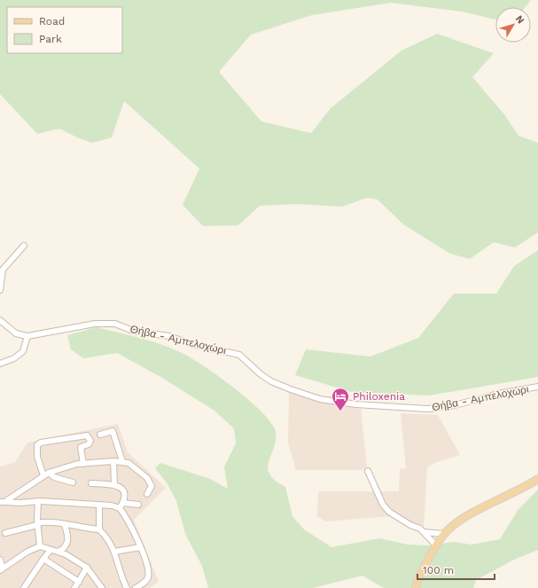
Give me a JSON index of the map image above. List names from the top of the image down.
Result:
{
  "streets": {
    "street": ["Θήβα - Αμπελοχώρι"]
  },
  "places": {
    "hotel": ["Philoxenia"]
  },
  "legend": ["Road", "Park"],
  "scale_bar": "100 m",
  "north": "top right"
}
